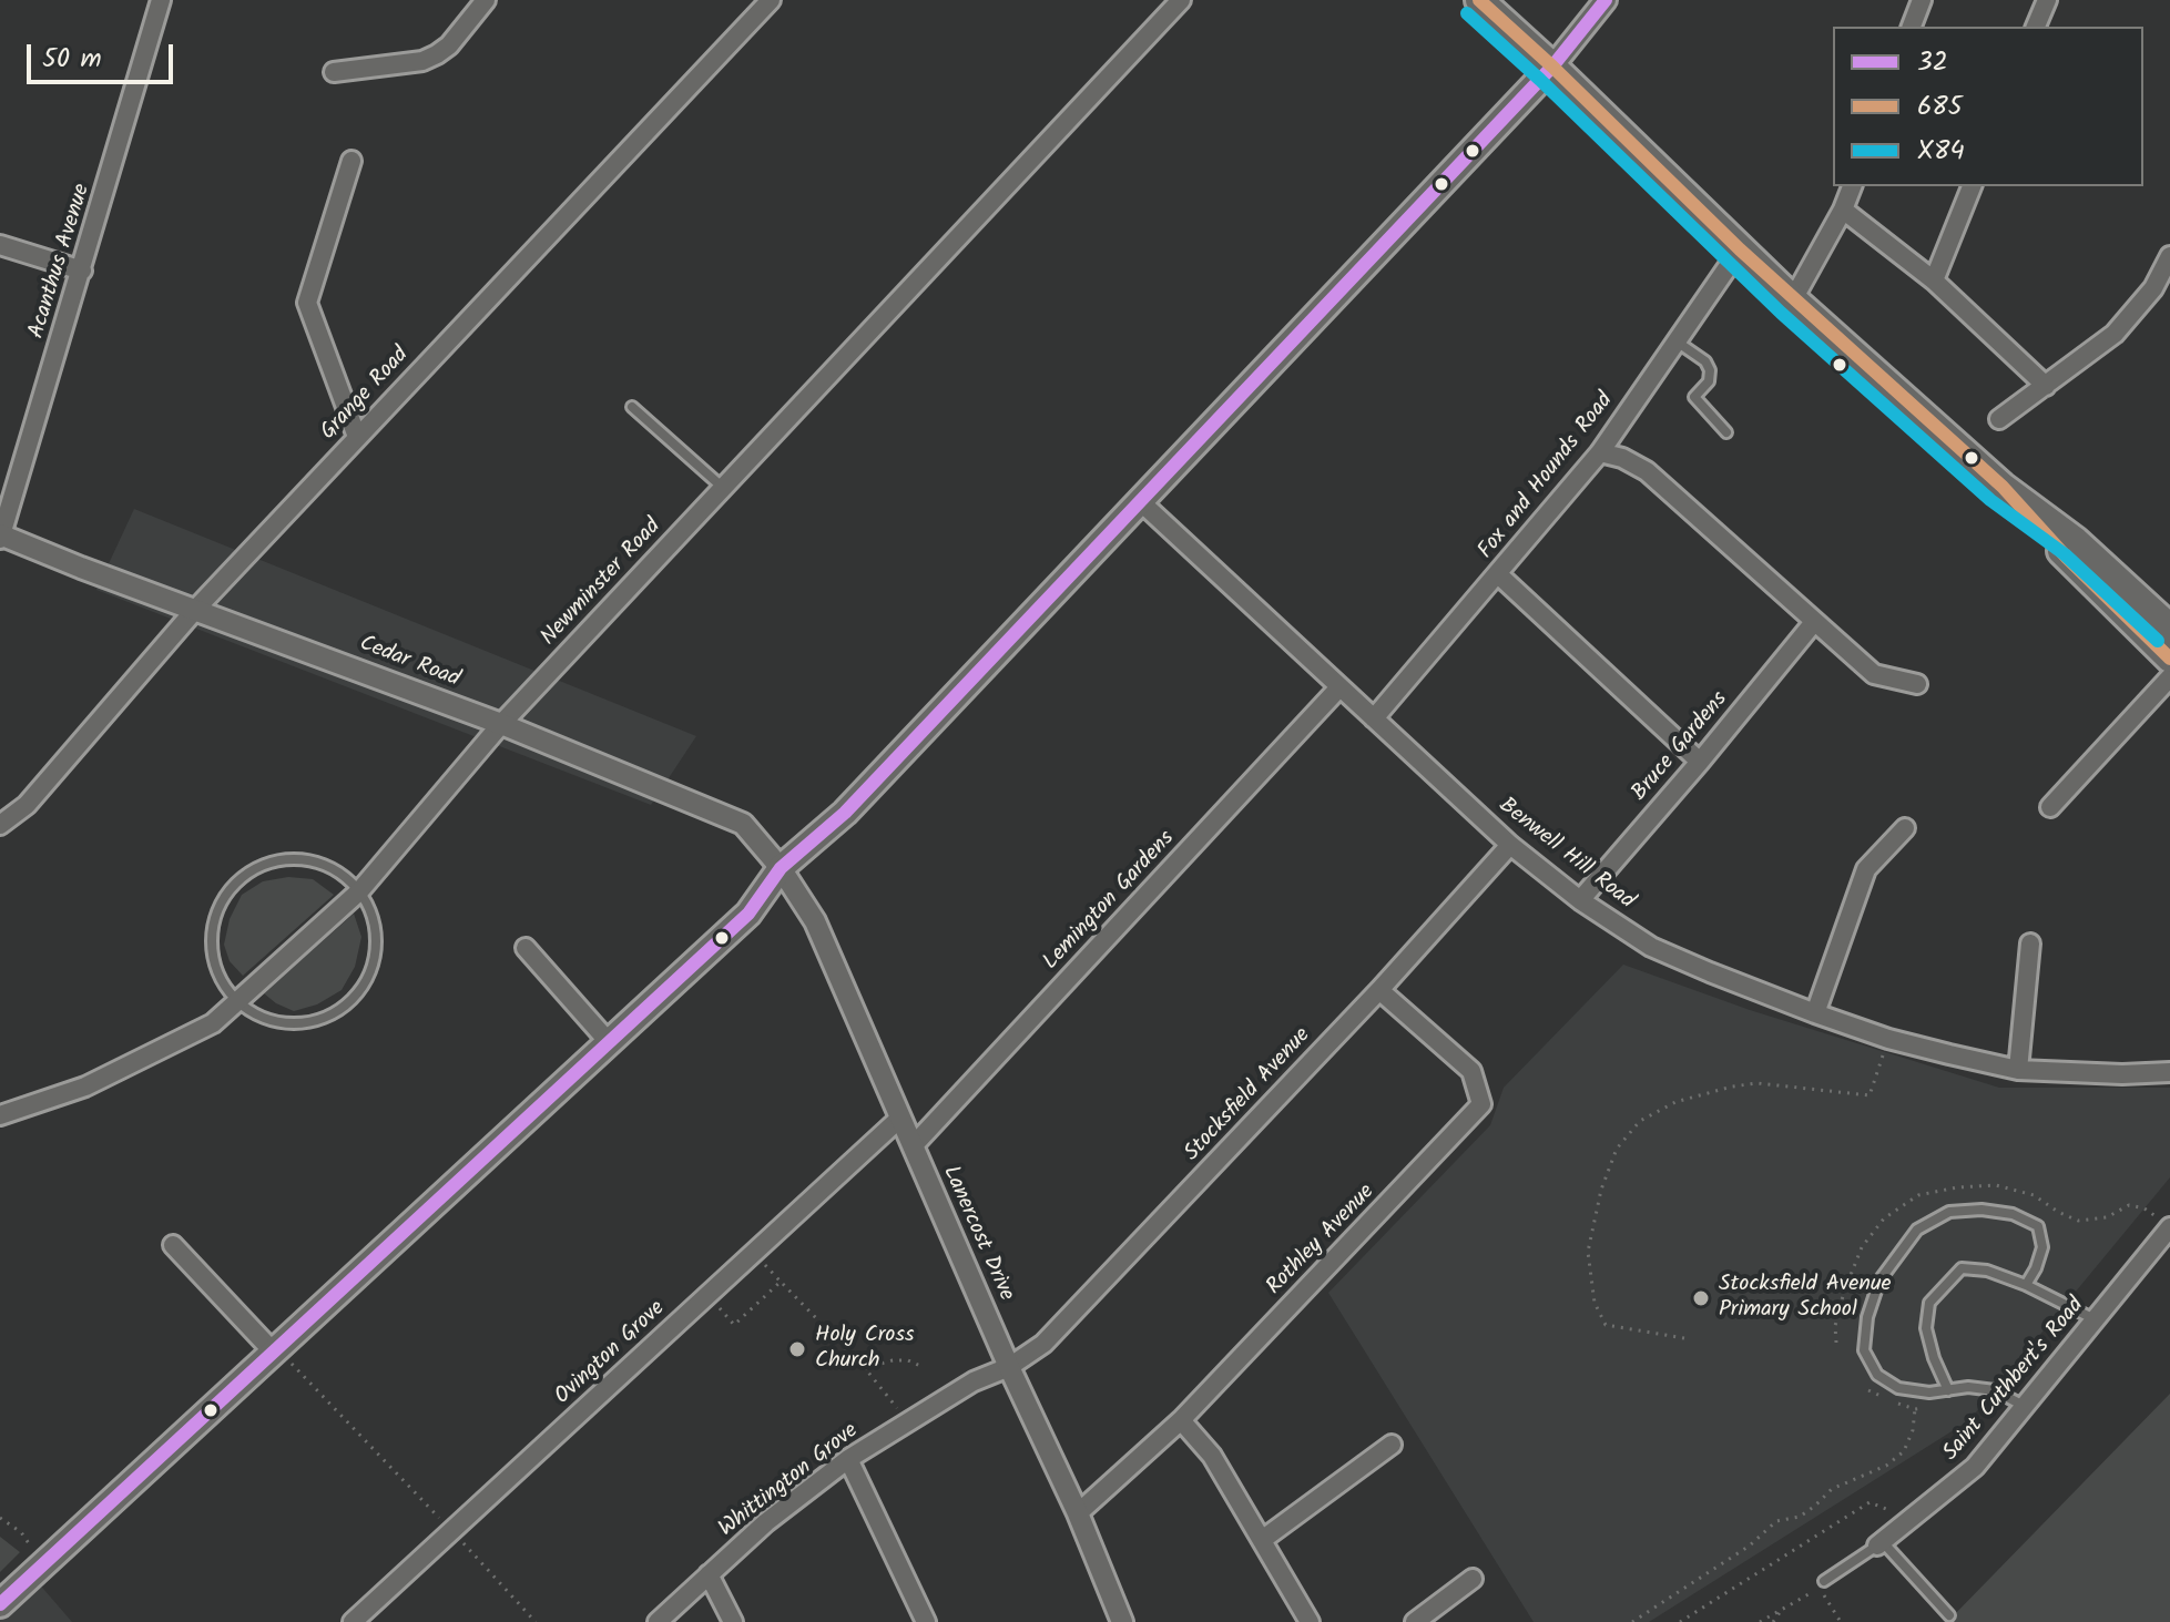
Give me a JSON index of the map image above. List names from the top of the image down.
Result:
{
  "streets": {
    "street": [
      "Acanthus Avenue",
      "Grange Road",
      "Fox and Hounds Road",
      "Newminster Road",
      "Cedar Road",
      "Bruce Gardens",
      "Benwell Hill Road",
      "Lemington Gardens",
      "Stocksfield Avenue",
      "Lanercost Drive",
      "Rothley Avenue",
      "Ovington Grove",
      "Saint Cuthbert's Road",
      "Whittington Grove"
    ]
  },
  "crossings": [
    ["Acanthus Avenue", "Cedar Road"],
    ["Grange Road", "Cedar Road"],
    ["Fox and Hounds Road", "Benwell Hill Road"],
    ["Newminster Road", "Cedar Road"],
    ["Cedar Road", "Lanercost Drive"],
    ["Bruce Gardens", "Benwell Hill Road"],
    ["Benwell Hill Road", "Lemington Gardens"],
    ["Benwell Hill Road", "Stocksfield Avenue"],
    ["Lemington Gardens", "Lanercost Drive"],
    ["Stocksfield Avenue", "Lanercost Drive"],
    ["Stocksfield Avenue", "Rothley Avenue"],
    ["Stocksfield Avenue", "Whittington Grove"],
    ["Lanercost Drive", "Rothley Avenue"],
    ["Lanercost Drive", "Ovington Grove"],
    ["Lanercost Drive", "Whittington Grove"]
  ],
  "places": ["Stocksfield Avenue Primary School", "Holy Cross Church"],
  "lines": ["transit line 32", "transit line 685", "transit line X84"],
  "legend": ["32", "685", "X84"],
  "scale_bar": "50 m"
}
